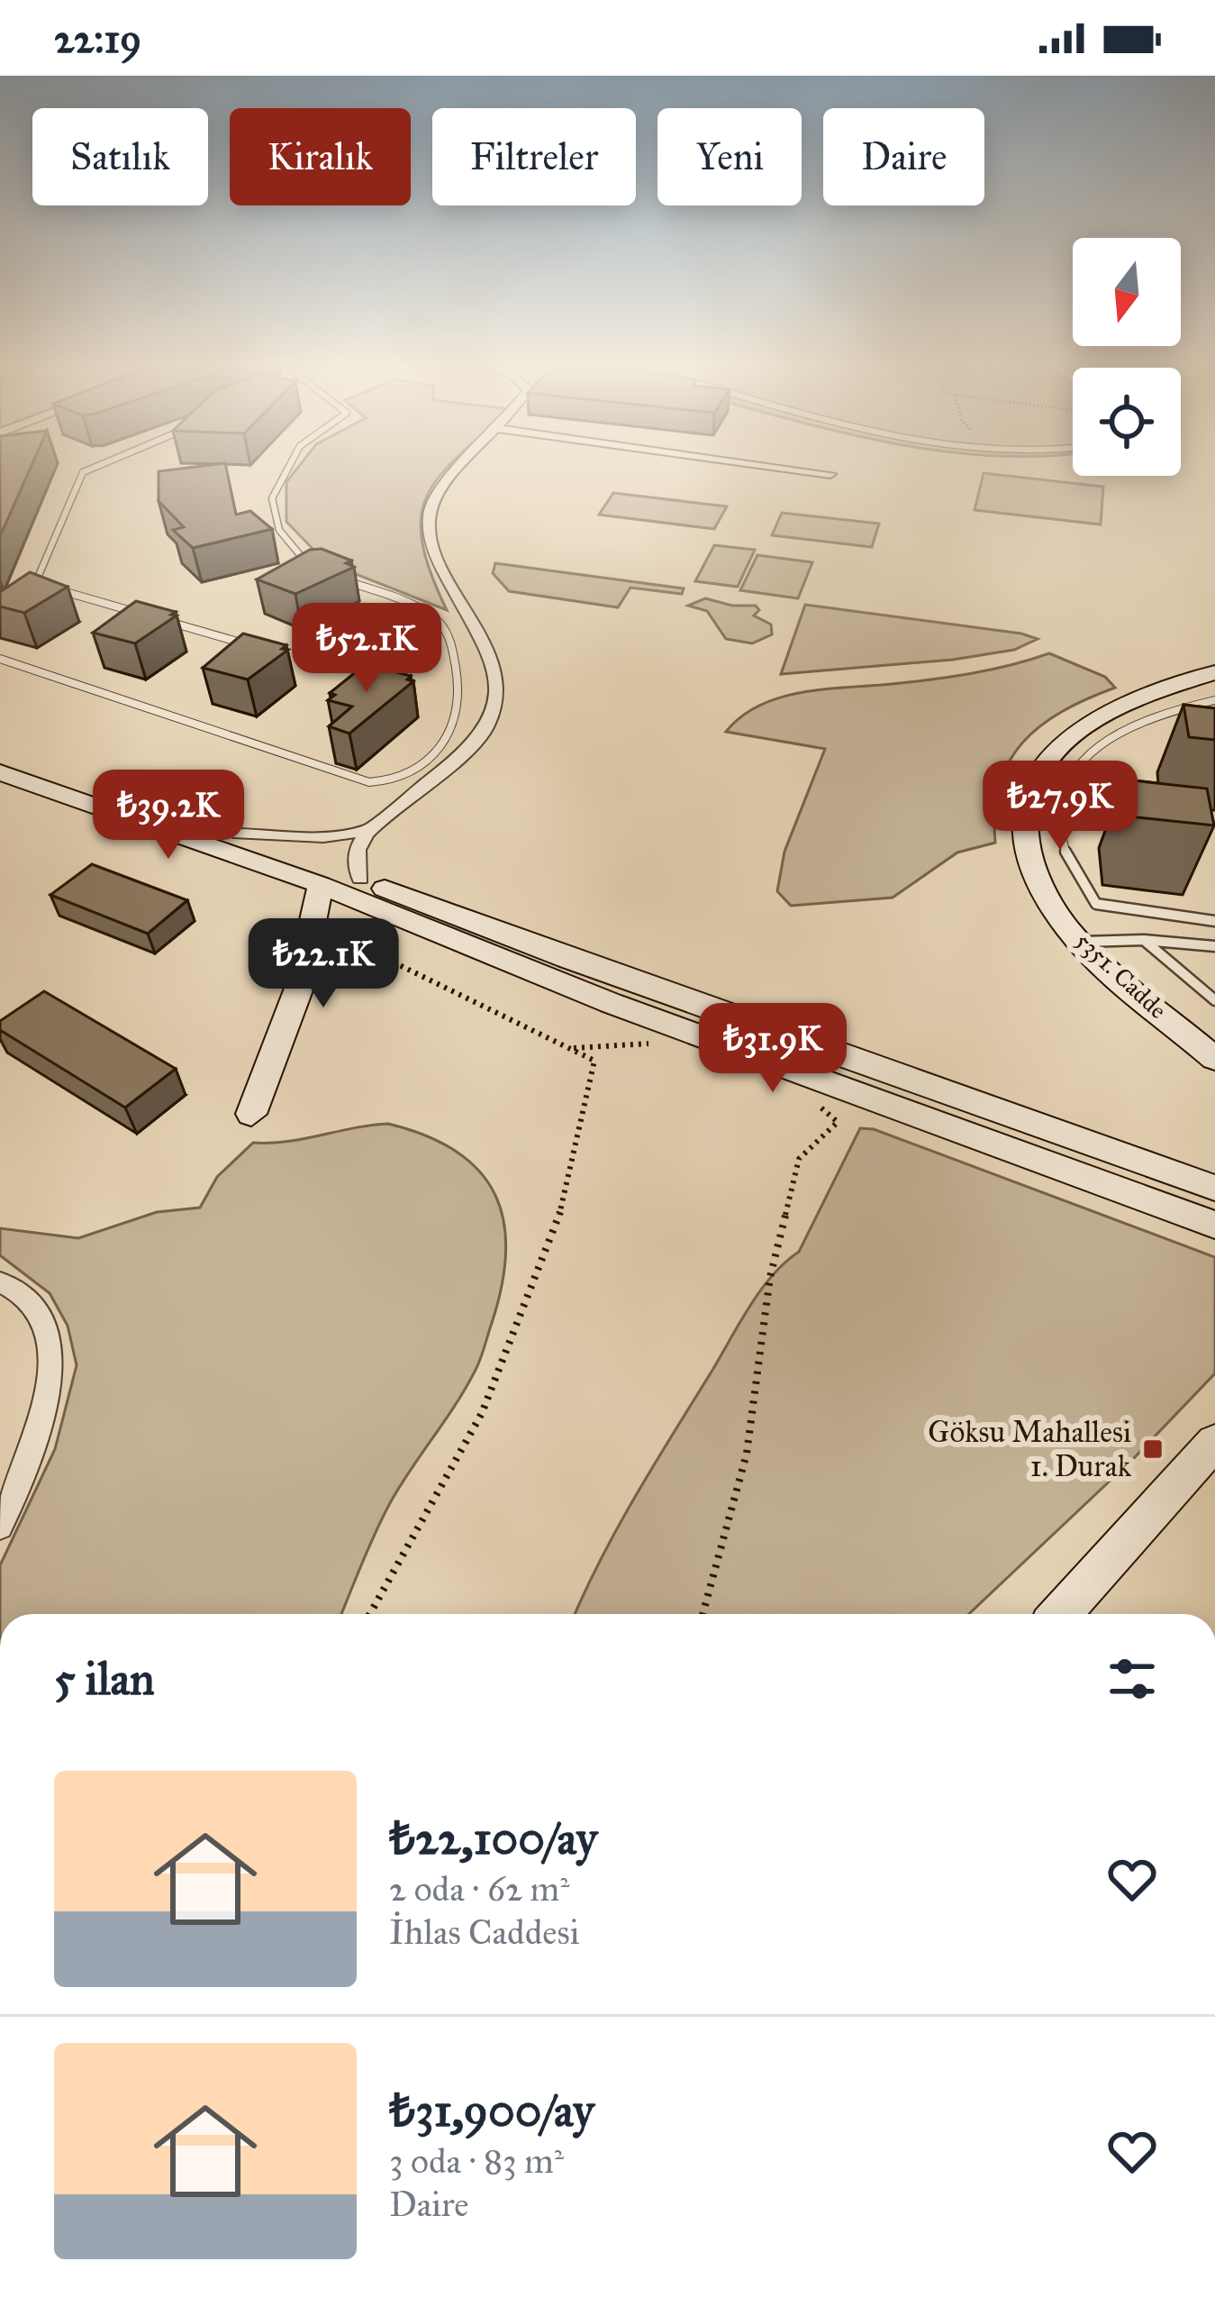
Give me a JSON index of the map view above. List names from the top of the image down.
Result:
{
  "streets": {
    "main road": ["5351. Cadde"]
  },
  "places": {
    "transit": ["Göksu Mahallesi 1. Durak"]
  },
  "north": "bottom",
  "page": {
    "status": "22:19",
    "chip": [
      "Satılık",
      "Kiralık",
      "Filtreler",
      "Yeni",
      "Daire"
    ],
    "price": [
      "₺52.1K",
      "₺27.9K",
      "₺39.2K",
      "₺22.1K",
      "₺31.9K"
    ],
    "heading": "5 ilan",
    "list": [
      {
        "name": "₺22,100/ay",
        "note": "2 oda · 62 m² · İhlas Caddesi"
      },
      {
        "name": "₺31,900/ay",
        "note": "3 oda · 83 m² · Daire"
      }
    ]
  }
}
